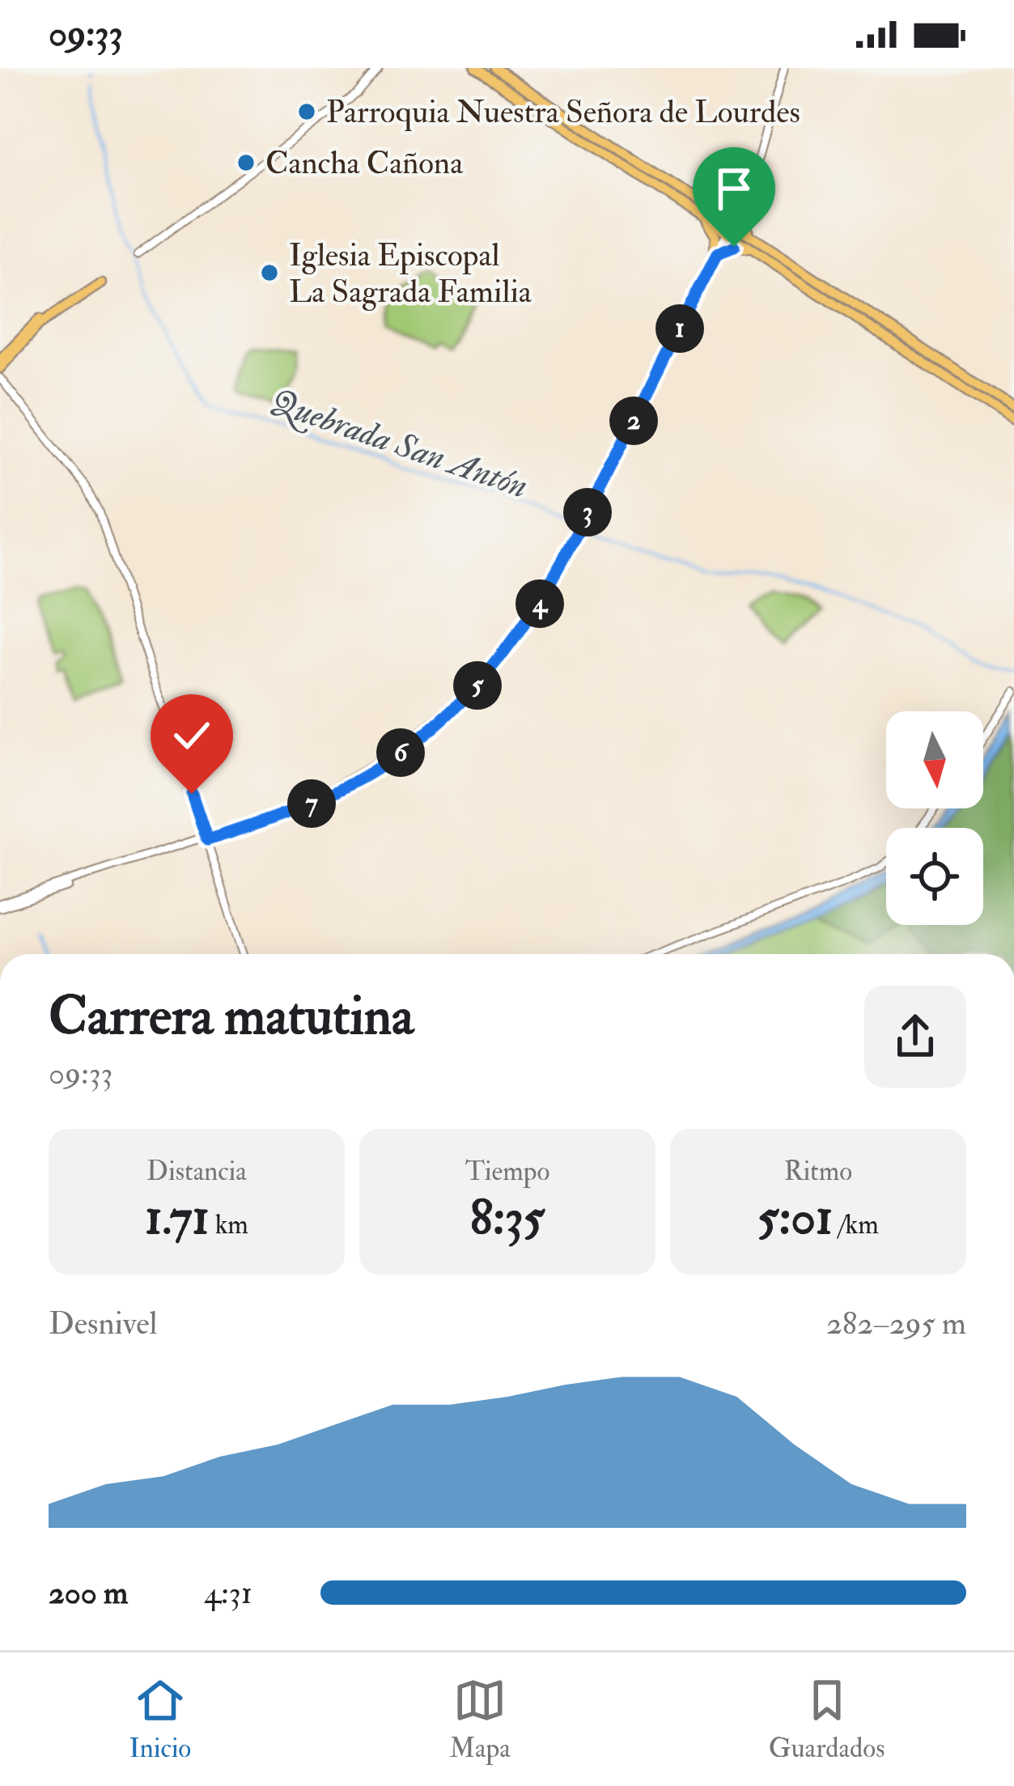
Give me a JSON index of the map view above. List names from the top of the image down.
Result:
{
  "water": ["Quebrada San Antón"],
  "places": ["Parroquia Nuestra Señora de Lourdes", "Cancha Cañona", "Iglesia Episcopal La Sagrada Familia"],
  "north": "bottom",
  "page": {
    "status": "09:33",
    "pins": [
      "1",
      "2",
      "3",
      "4",
      "5",
      "6",
      "7"
    ],
    "heading": ["Carrera matutina", "09:33"],
    "stats": [
      ["Distancia", "1.71 km"],
      ["Tiempo", "8:35"],
      ["Ritmo", "5:01 /km"]
    ],
    "chart": ["Desnivel", "282–295 m"],
    "list": [
      {
        "name": "200 m",
        "note": "4:31"
      }
    ],
    "tabs": ["Inicio", "Mapa", "Guardados"]
  }
}
